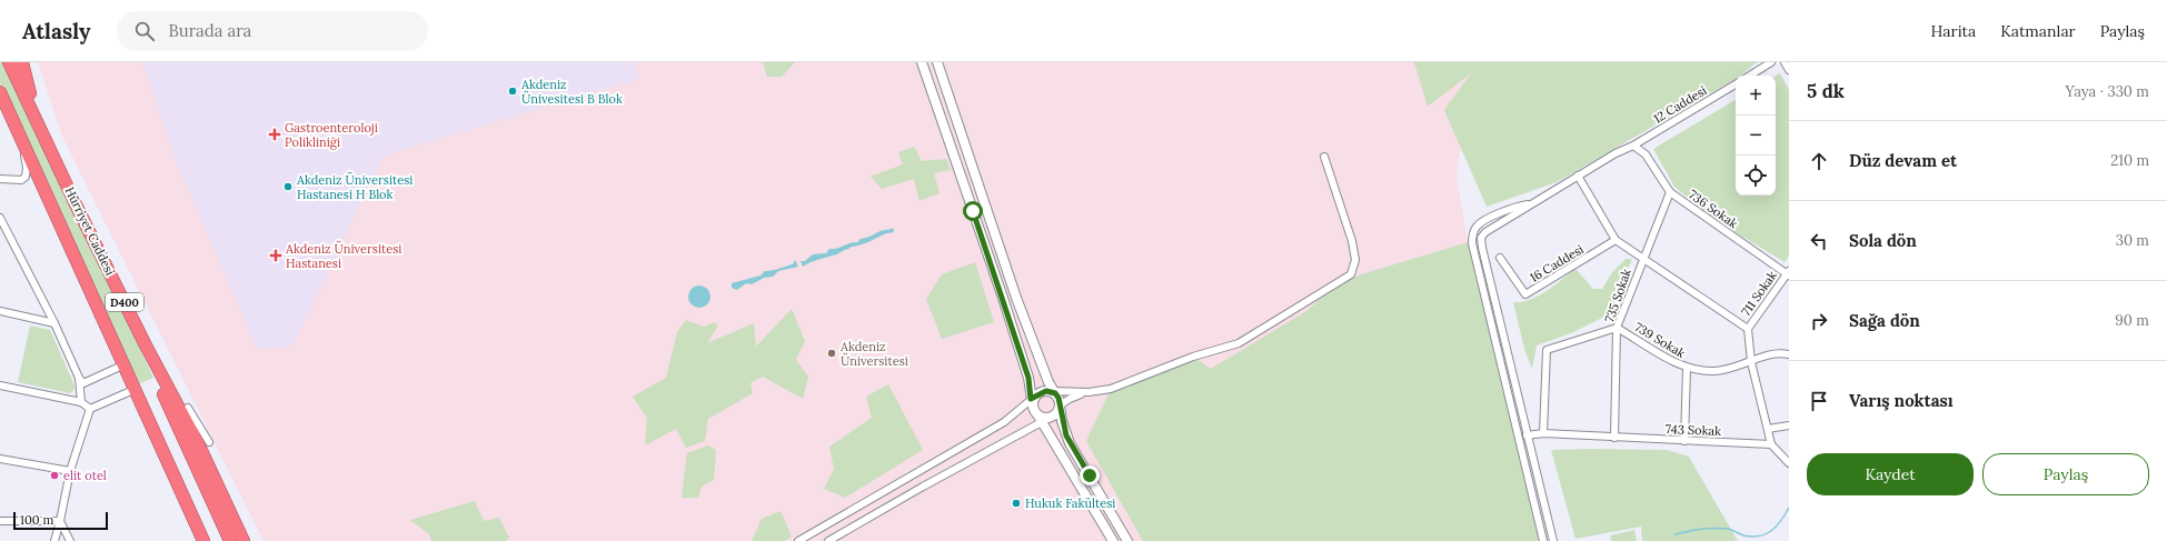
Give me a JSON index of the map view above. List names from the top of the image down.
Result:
{
  "streets": {
    "highway": ["Hürriyet Caddesi", "D400"],
    "street": [
      "12 Caddesi",
      "736 Sokak",
      "16 Caddesi",
      "711 Sokak",
      "735 Sokak",
      "739 Sokak",
      "743 Sokak"
    ]
  },
  "crossings": [
    ["12 Caddesi", "736 Sokak"],
    ["736 Sokak", "711 Sokak"],
    ["736 Sokak", "735 Sokak"],
    ["735 Sokak", "739 Sokak"],
    ["735 Sokak", "743 Sokak"],
    ["739 Sokak", "743 Sokak"]
  ],
  "places": {
    "other": [
      "Akdeniz Ünivesitesi B Blok",
      "Akdeniz Üniversitesi Hastanesi H Blok",
      "Akdeniz Üniversitesi",
      "elit otel",
      "Hukuk Fakültesi"
    ],
    "health": ["Gastroenteroloji Polikliniği", "Akdeniz Üniversitesi Hastanesi"]
  },
  "scale_bar": "100 m",
  "page": {
    "header": "Atlasly",
    "search": "Burada ara",
    "nav": ["Harita", "Katmanlar", "Paylaş"],
    "heading": ["5 dk", "Yaya · 330 m"],
    "map_buttons": ["+", "−"],
    "list": [
      ["Düz devam et", "210 m"],
      ["Sola dön", "30 m"],
      ["Sağa dön", "90 m"],
      "Varış noktası"
    ],
    "buttons": ["Kaydet", "Paylaş"],
    "scale": "100 m"
  }
}
